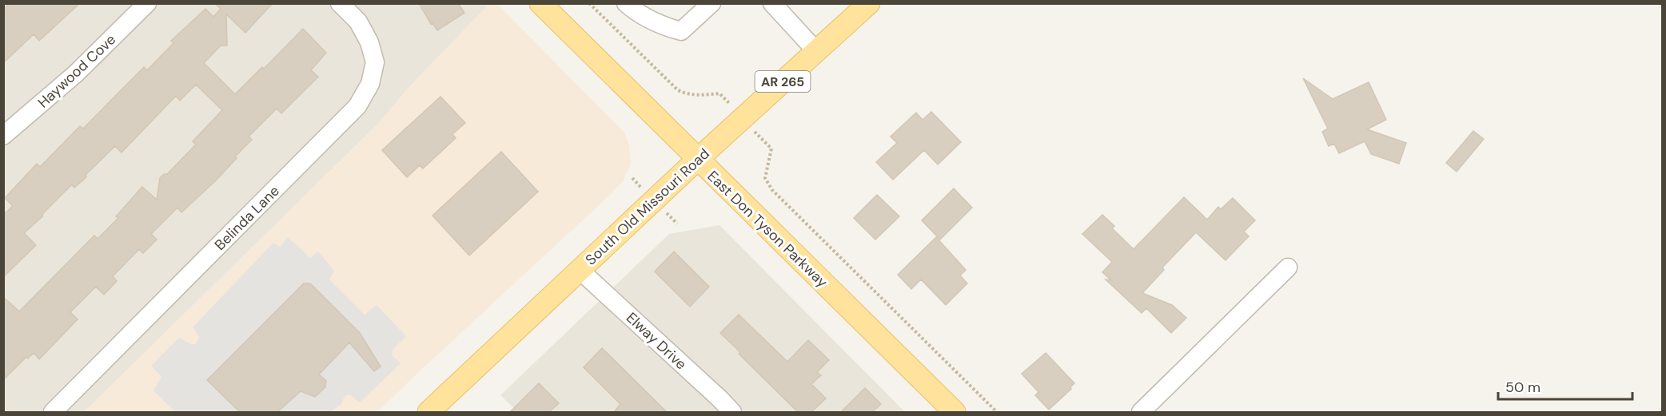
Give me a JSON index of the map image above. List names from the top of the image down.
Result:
{
  "streets": {
    "main road": ["AR 265", "South Old Missouri Road", "East Don Tyson Parkway"],
    "street": ["Haywood Cove", "Belinda Lane", "Elway Drive"]
  },
  "crossings": [
    ["South Old Missouri Road", "East Don Tyson Parkway"],
    ["South Old Missouri Road", "Elway Drive"]
  ],
  "scale_bar": "50 m"
}
